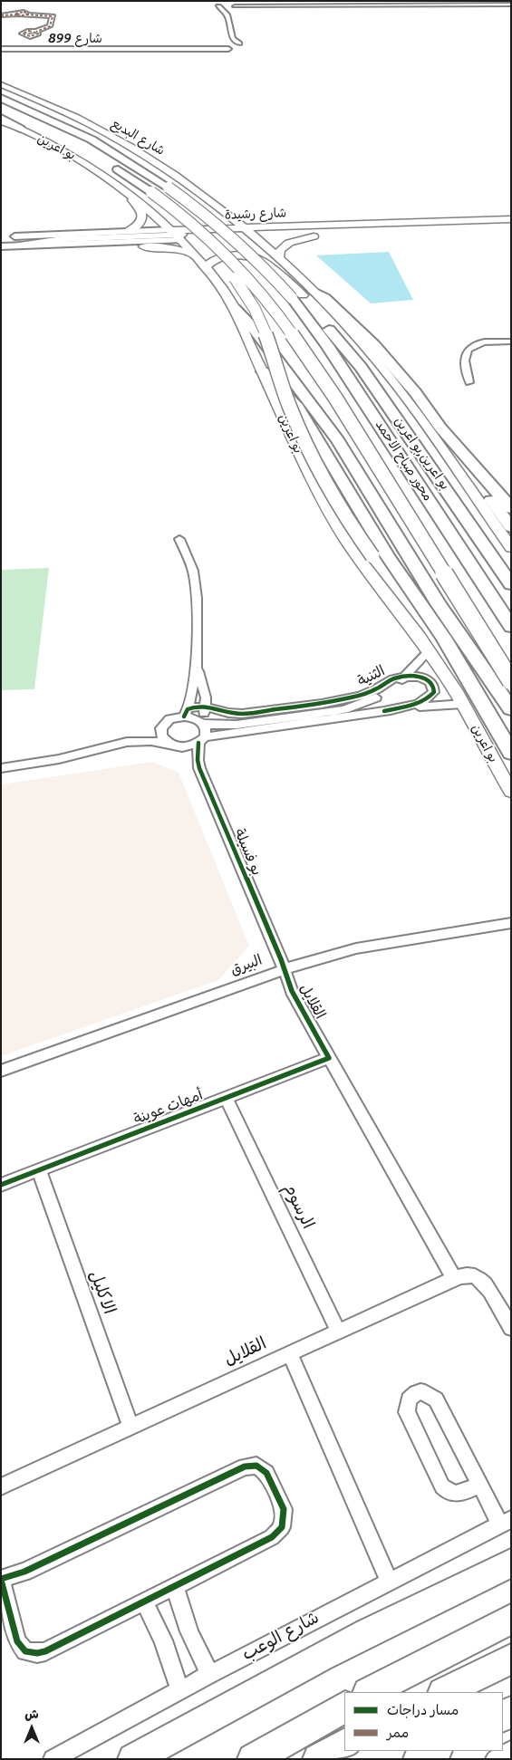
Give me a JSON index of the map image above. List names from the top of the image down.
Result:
{
  "streets": {
    "main road": [
      "شارع البديع",
      "بو اعرين",
      "شارع رشيدة",
      "بو اعرين,بو اعرين",
      "محور صباح الاحمد"
    ],
    "street": [
      "شارع 899",
      "الثنية",
      "بو فسيلة",
      "البيرق",
      "القلايل",
      "أمهات عوينة",
      "الرسوم",
      "الاكليل",
      "شارع الوعب"
    ]
  },
  "crossings": [
    ["شارع البديع", "شارع رشيدة"],
    ["بو اعرين", "شارع رشيدة"],
    ["بو اعرين", "بو اعرين,بو اعرين"],
    ["بو اعرين", "محور صباح الاحمد"],
    ["بو اعرين", "الثنية"],
    ["الثنية", "بو فسيلة"],
    ["بو فسيلة", "البيرق"],
    ["بو فسيلة", "القلايل"],
    ["البيرق", "القلايل"],
    ["القلايل", "أمهات عوينة"],
    ["القلايل", "الرسوم"],
    ["القلايل", "الاكليل"],
    ["أمهات عوينة", "الرسوم"],
    ["أمهات عوينة", "الاكليل"]
  ],
  "legend": ["مسار دراجات", "ممر"],
  "north": "top"
}
